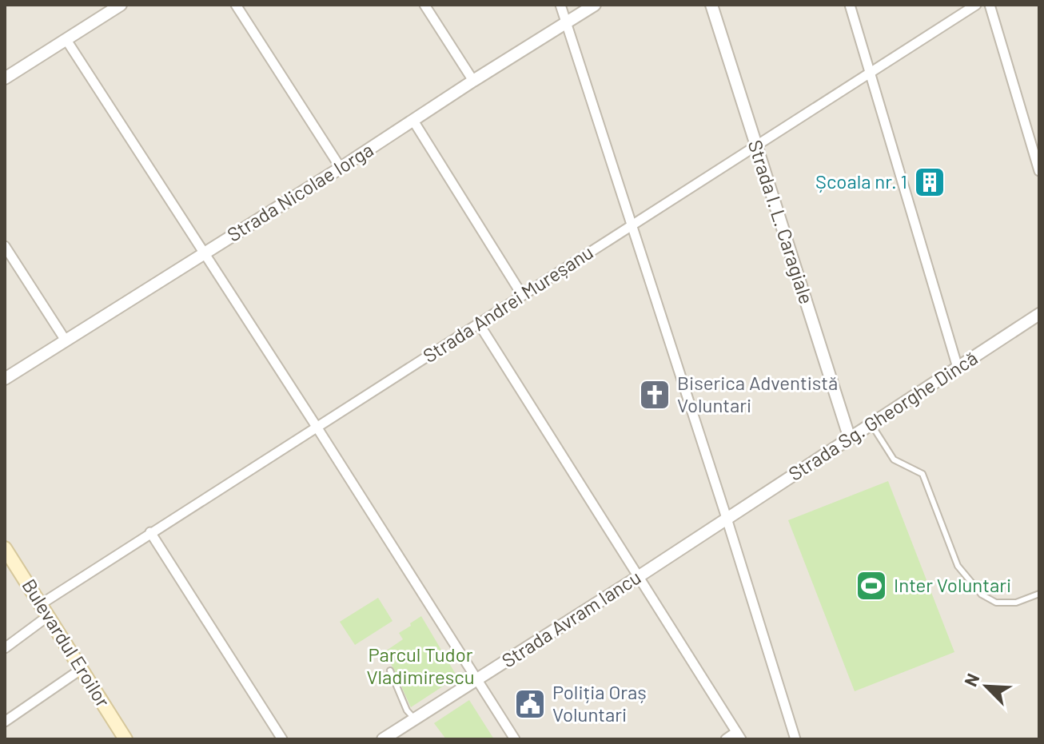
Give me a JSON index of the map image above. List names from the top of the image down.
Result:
{
  "streets": {
    "main road": ["Bulevardul Eroilor"],
    "street": [
      "Strada Nicolae Iorga",
      "Strada I. L. Caragiale",
      "Strada Andrei Mureșanu",
      "Strada Sg. Gheorghe Dincă",
      "Strada Avram Iancu"
    ]
  },
  "crossings": [
    ["Strada I. L. Caragiale", "Strada Andrei Mureșanu"],
    ["Strada I. L. Caragiale", "Strada Sg. Gheorghe Dincă"],
    ["Strada Andrei Mureșanu", "Bulevardul Eroilor"],
    ["Strada Sg. Gheorghe Dincă", "Strada Avram Iancu"]
  ],
  "parks": ["Parcul Tudor Vladimirescu"],
  "places": {
    "building": ["Școala nr. 1"],
    "church": ["Biserica Adventistă Voluntari"],
    "sports": ["Inter Voluntari"],
    "public building": ["Poliția Oraș Voluntari"]
  },
  "north": "top left"
}
